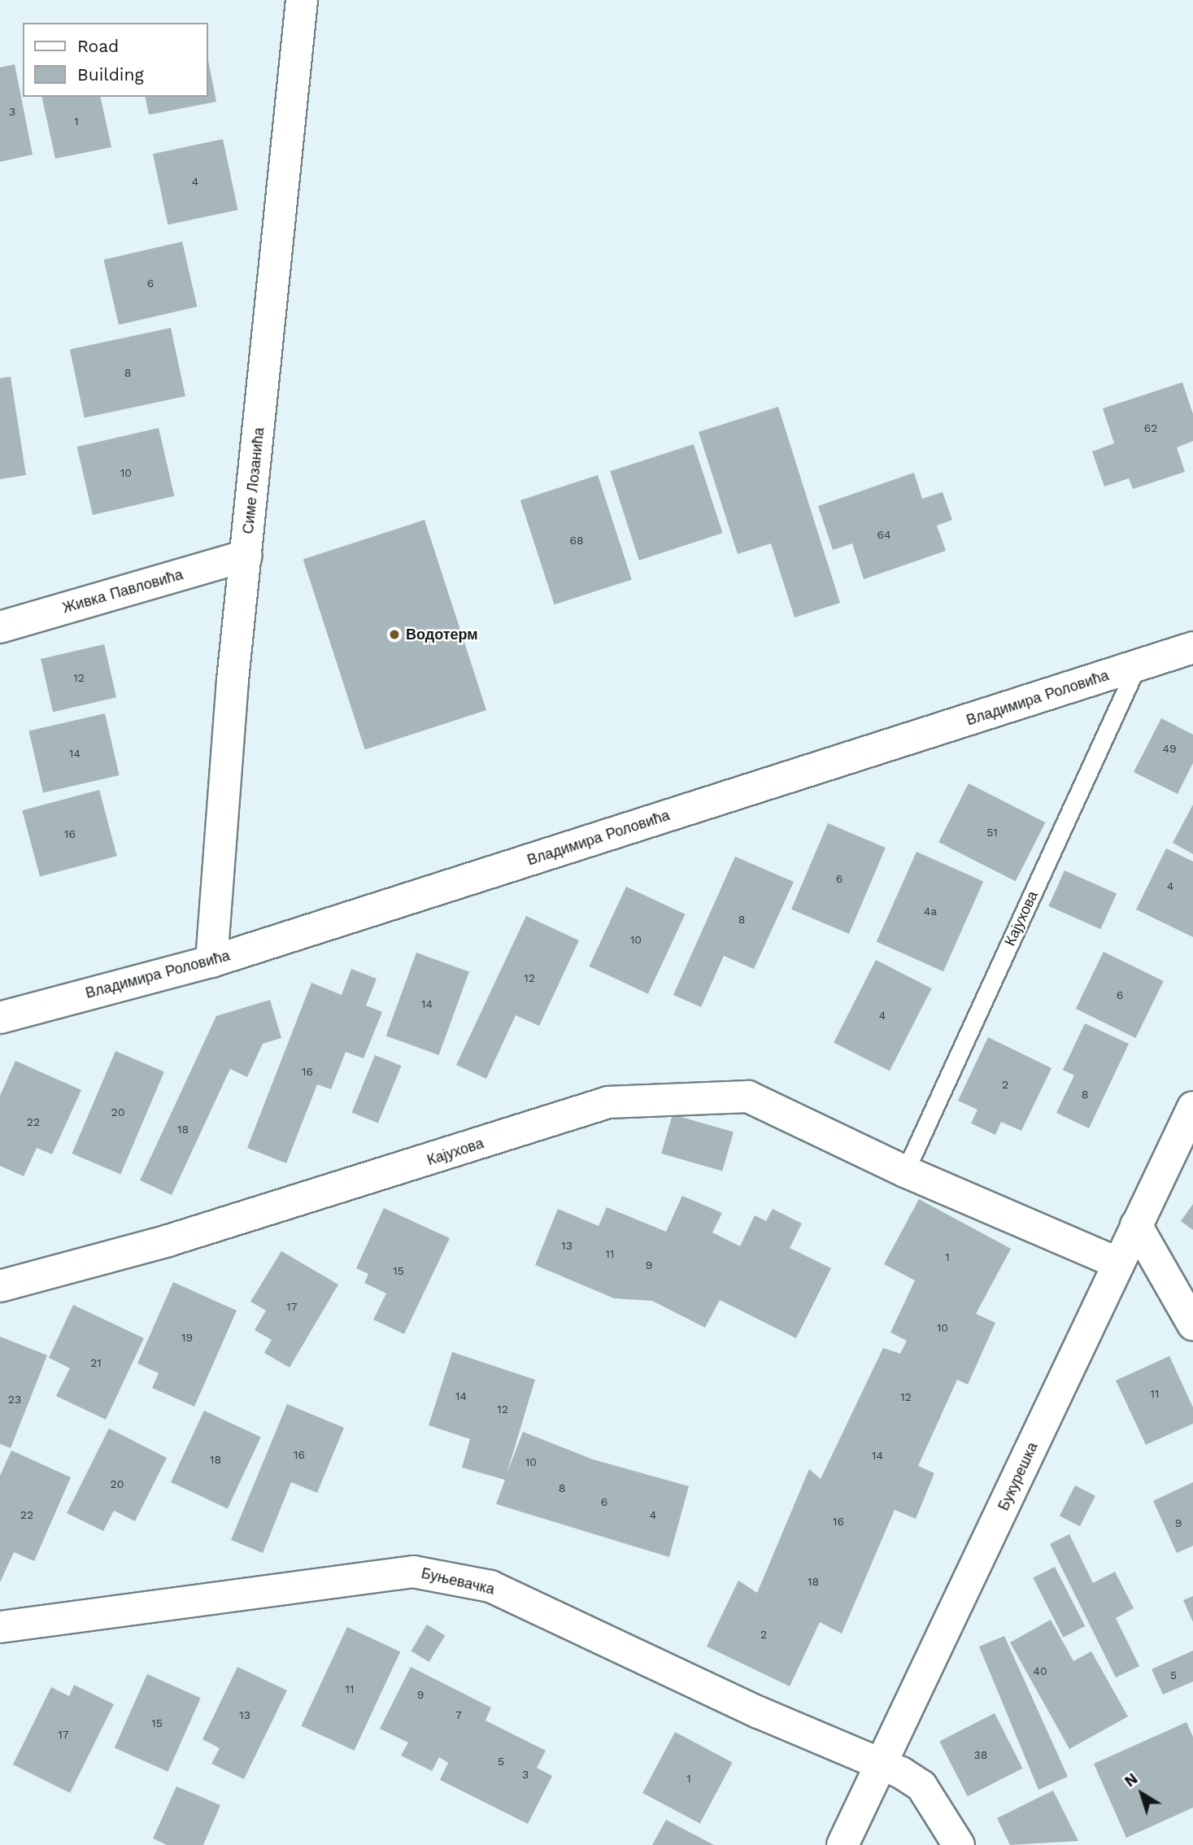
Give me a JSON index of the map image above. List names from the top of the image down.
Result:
{
  "streets": {
    "street": [
      "Симе Лозанића",
      "Живка Павловића",
      "Владимира Роловића",
      "Кајухова",
      "Букурешка",
      "Буњевачка"
    ]
  },
  "crossings": [
    ["Симе Лозанића", "Живка Павловића"],
    ["Симе Лозанића", "Владимира Роловића"],
    ["Владимира Роловића", "Кајухова"],
    ["Кајухова", "Букурешка"],
    ["Букурешка", "Буњевачка"]
  ],
  "places": ["Водотерм"],
  "house_numbers": [
    "3",
    "1",
    "4",
    "6",
    "8",
    "62",
    "10",
    "64",
    "68",
    "12",
    "49",
    "14",
    "51",
    "16",
    "6",
    "4",
    "4a",
    "8",
    "10",
    "12",
    "6",
    "14",
    "4",
    "16",
    "2",
    "8",
    "20",
    "22",
    "18",
    "13",
    "11",
    "1",
    "9",
    "15",
    "17",
    "10",
    "19",
    "21",
    "11",
    "14",
    "12",
    "23",
    "12",
    "16",
    "14",
    "18",
    "10",
    "20",
    "8",
    "6",
    "22",
    "4",
    "16",
    "9",
    "18",
    "2",
    "40",
    "5",
    "11",
    "9",
    "13",
    "7",
    "15",
    "17",
    "38",
    "5",
    "3",
    "1"
  ],
  "legend": ["Road", "Building"],
  "north": "top left"
}
